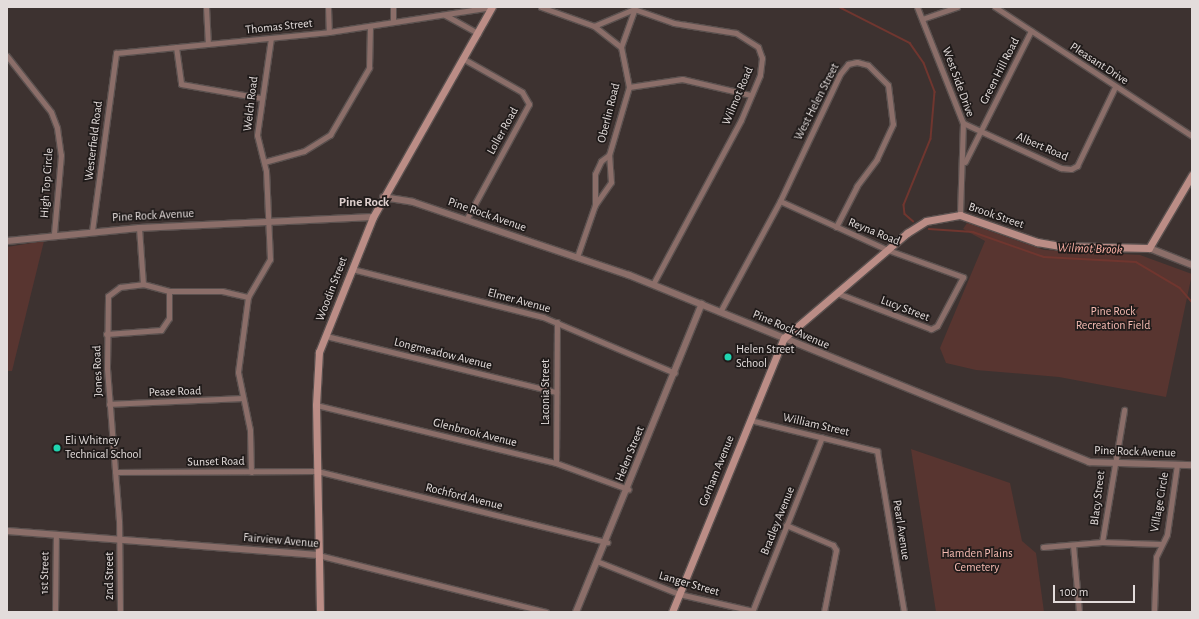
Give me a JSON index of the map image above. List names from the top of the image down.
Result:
{
  "streets": {
    "main road": ["Brook Street", "Woodin Street", "Gorham Avenue"],
    "street": [
      "Thomas Street",
      "Pleasant Drive",
      "Green Hill Road",
      "West Side Drive",
      "Wilmot Road",
      "West Helen Street",
      "Welch Road",
      "Oberlin Road",
      "Loller Road",
      "Westerfield Road",
      "Albert Road",
      "High Top Circle",
      "Pine Rock Avenue",
      "Reyna Road",
      "Elmer Avenue",
      "Lucy Street",
      "Longmeadow Avenue",
      "Jones Road",
      "Pease Road",
      "Laconia Street",
      "William Street",
      "Glenbrook Avenue",
      "Helen Street",
      "Sunset Road",
      "Rochford Avenue",
      "Blacy Street",
      "Village Circle",
      "Bradley Avenue",
      "Pearl Avenue",
      "Fairview Avenue",
      "1st Street",
      "2nd Street",
      "Langer Street"
    ]
  },
  "crossings": [
    ["Thomas Street", "Welch Road"],
    ["Thomas Street", "Westerfield Road"],
    ["Thomas Street", "Woodin Street"],
    ["Pleasant Drive", "Green Hill Road"],
    ["Pleasant Drive", "Albert Road"],
    ["Green Hill Road", "West Side Drive"],
    ["Green Hill Road", "Albert Road"],
    ["West Side Drive", "Albert Road"],
    ["West Side Drive", "Brook Street"],
    ["Wilmot Road", "Pine Rock Avenue"],
    ["West Helen Street", "Pine Rock Avenue"],
    ["West Helen Street", "Reyna Road"],
    ["Welch Road", "Pine Rock Avenue"],
    ["Oberlin Road", "Pine Rock Avenue"],
    ["Loller Road", "Pine Rock Avenue"],
    ["Loller Road", "Woodin Street"],
    ["Westerfield Road", "Pine Rock Avenue"],
    ["High Top Circle", "Pine Rock Avenue"],
    ["Pine Rock Avenue", "Brook Street"],
    ["Pine Rock Avenue", "Woodin Street"],
    ["Pine Rock Avenue", "Helen Street"],
    ["Pine Rock Avenue", "Gorham Avenue"],
    ["Pine Rock Avenue", "Blacy Street"],
    ["Pine Rock Avenue", "Village Circle"],
    ["Brook Street", "Reyna Road"],
    ["Brook Street", "Lucy Street"],
    ["Brook Street", "Gorham Avenue"],
    ["Reyna Road", "Lucy Street"],
    ["Woodin Street", "Elmer Avenue"],
    ["Woodin Street", "Longmeadow Avenue"],
    ["Woodin Street", "Glenbrook Avenue"],
    ["Woodin Street", "Sunset Road"],
    ["Woodin Street", "Rochford Avenue"],
    ["Woodin Street", "Fairview Avenue"],
    ["Elmer Avenue", "Laconia Street"],
    ["Elmer Avenue", "Helen Street"],
    ["Longmeadow Avenue", "Laconia Street"],
    ["Jones Road", "Pease Road"],
    ["Jones Road", "Sunset Road"],
    ["Jones Road", "Fairview Avenue"],
    ["Jones Road", "2nd Street"],
    ["Laconia Street", "Glenbrook Avenue"],
    ["William Street", "Gorham Avenue"],
    ["William Street", "Bradley Avenue"],
    ["William Street", "Pearl Avenue"],
    ["Glenbrook Avenue", "Helen Street"],
    ["Helen Street", "Rochford Avenue"],
    ["Helen Street", "Langer Street"],
    ["Sunset Road", "Rochford Avenue"],
    ["Gorham Avenue", "Langer Street"],
    ["Bradley Avenue", "Langer Street"],
    ["Fairview Avenue", "1st Street"],
    ["Fairview Avenue", "2nd Street"]
  ],
  "districts": ["Pine Rock"],
  "water": ["Wilmot Brook"],
  "parks": ["Pine Rock Recreation Field", "Hamden Plains Cemetery"],
  "places": ["Helen Street School", "Eli Whitney Technical School"],
  "scale_bar": "100 m"
}
